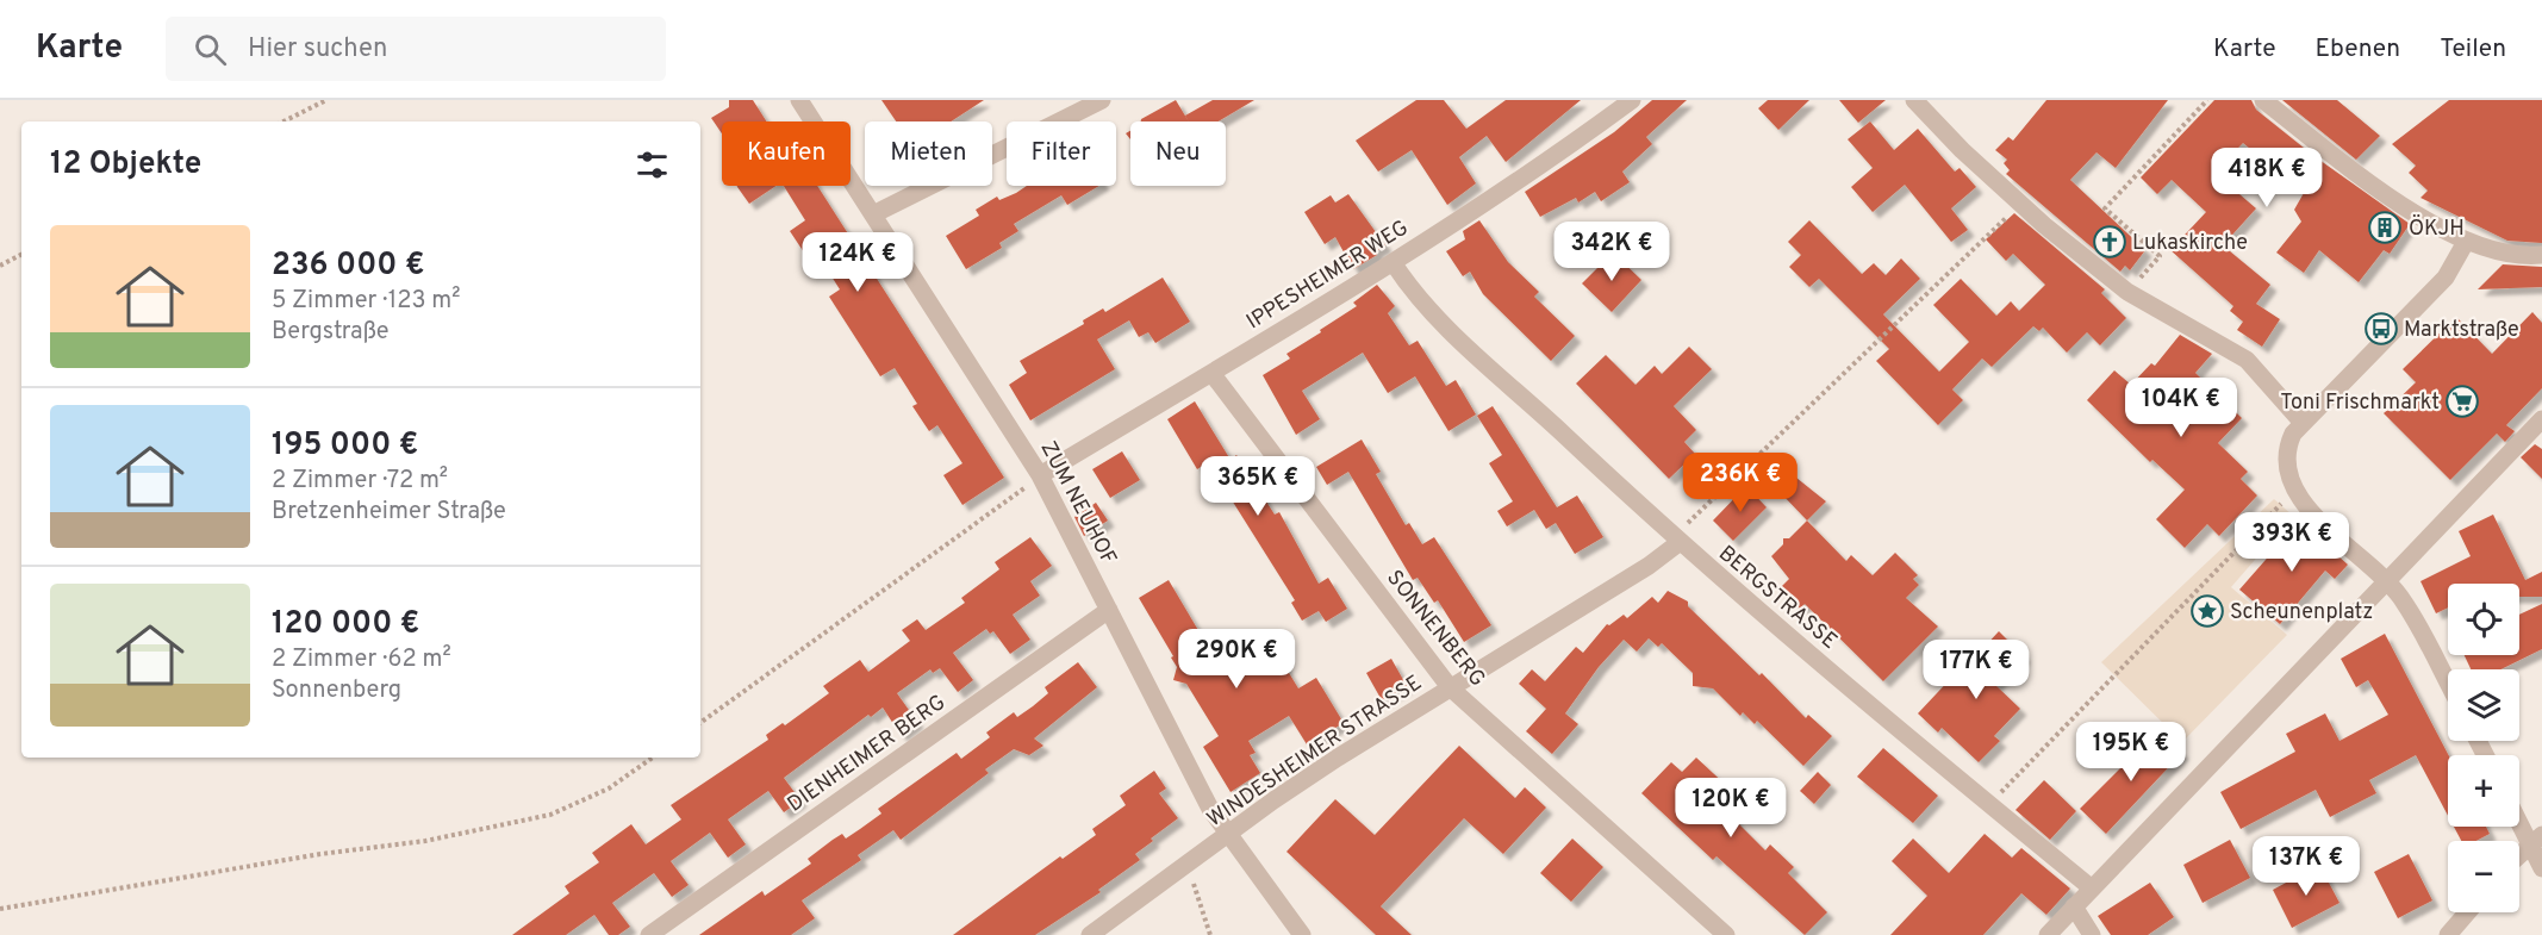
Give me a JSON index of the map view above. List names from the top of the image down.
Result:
{
  "streets": {
    "street": [
      "IPPESHEIMER WEG",
      "ZUM NEUHOF",
      "BERGSTRASSE",
      "SONNENBERG",
      "WINDESHEIMER STRASSE",
      "DIENHEIMER BERG"
    ]
  },
  "crossings": [
    ["IPPESHEIMER WEG", "ZUM NEUHOF"],
    ["IPPESHEIMER WEG", "BERGSTRASSE"],
    ["IPPESHEIMER WEG", "SONNENBERG"],
    ["ZUM NEUHOF", "WINDESHEIMER STRASSE"],
    ["ZUM NEUHOF", "DIENHEIMER BERG"],
    ["BERGSTRASSE", "WINDESHEIMER STRASSE"],
    ["SONNENBERG", "WINDESHEIMER STRASSE"]
  ],
  "places": {
    "building": ["ÖKJH"],
    "church": ["Lukaskirche"],
    "bus stop": ["Marktstraße"],
    "supermarket": ["Toni Frischmarkt"],
    "place": ["Scheunenplatz"]
  },
  "page": {
    "header": "Karte",
    "search": "Hier suchen",
    "nav": ["Karte", "Ebenen", "Teilen"],
    "chip": [
      "Kaufen",
      "Mieten",
      "Filter",
      "Neu"
    ],
    "heading": "12 Objekte",
    "price": [
      "418K €",
      "342K €",
      "124K €",
      "104K €",
      "236K €",
      "365K €",
      "393K €",
      "290K €",
      "177K €",
      "195K €",
      "120K €",
      "137K €"
    ],
    "list": [
      {
        "name": "236 000 €",
        "note": "5 Zimmer · 123 m² · Bergstraße"
      },
      {
        "name": "195 000 €",
        "note": "2 Zimmer · 72 m² · Bretzenheimer Straße"
      },
      {
        "name": "120 000 €",
        "note": "2 Zimmer · 62 m² · Sonnenberg"
      }
    ],
    "map_buttons": ["+", "−"]
  }
}
